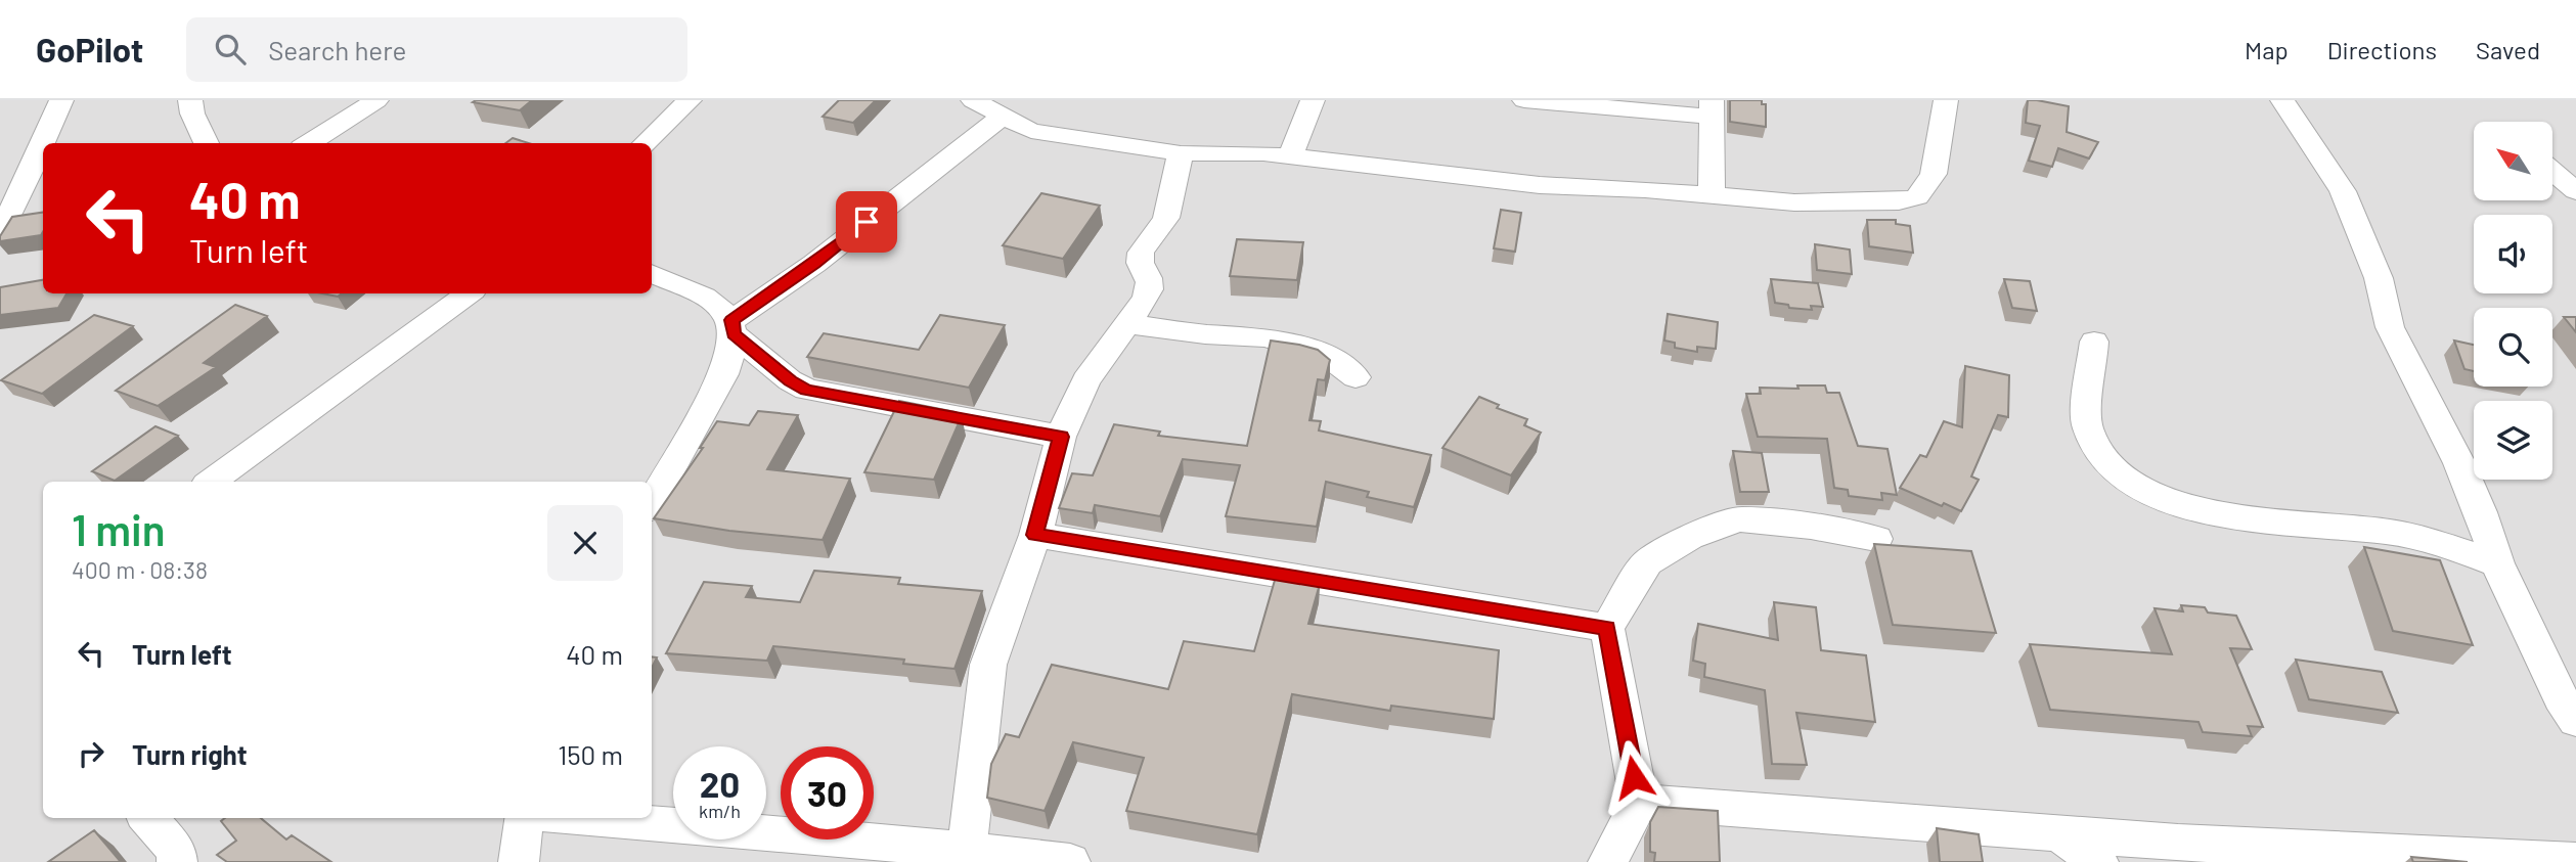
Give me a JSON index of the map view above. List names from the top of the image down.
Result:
{
  "north": "top left",
  "page": {
    "header": "GoPilot",
    "search": "Search here",
    "nav": ["Map", "Directions", "Saved"],
    "turn": ["40 m", "Turn left"],
    "heading": ["1 min", "400 m · 08:38"],
    "list": [
      {
        "name": "Turn left",
        "value": "40 m"
      },
      {
        "name": "Turn right",
        "value": "150 m"
      }
    ],
    "speed": "20 km/h",
    "limit": "30"
  }
}
